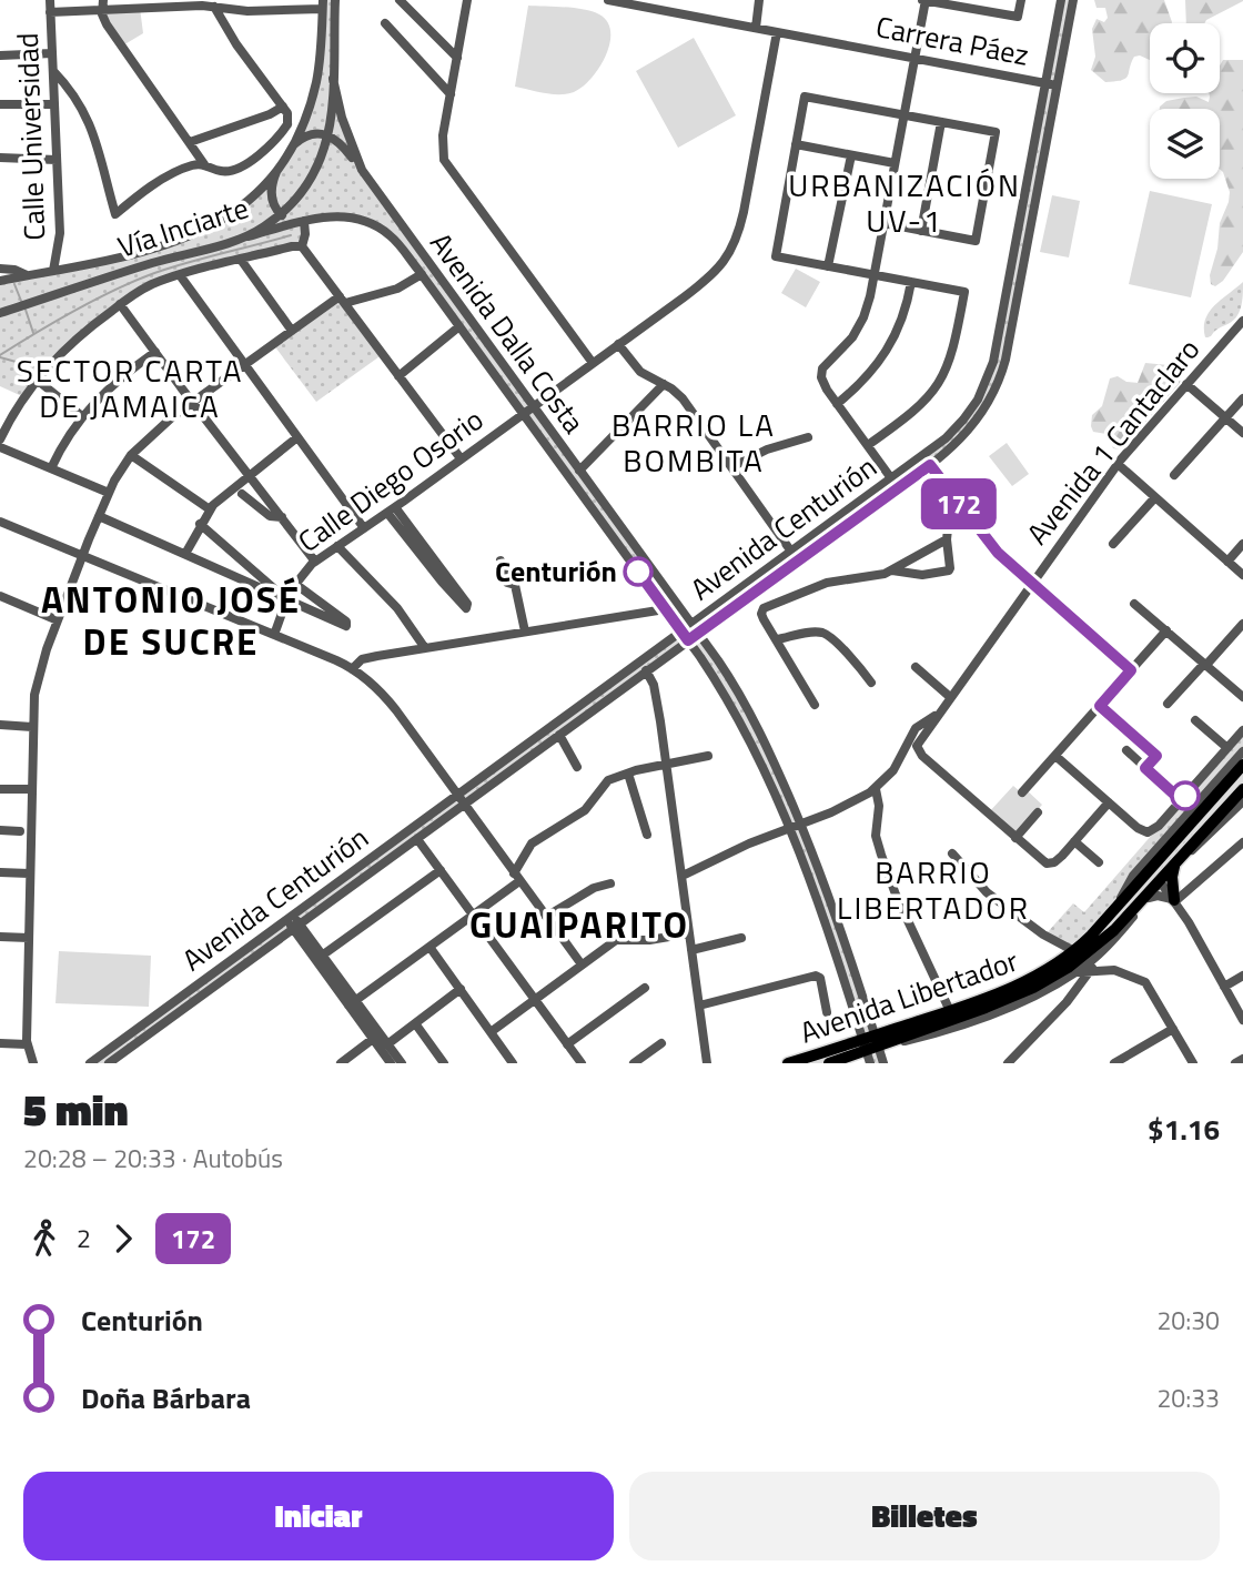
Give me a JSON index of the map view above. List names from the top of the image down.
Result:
{
  "streets": {
    "main road": ["Avenida Libertador"],
    "street": [
      "Carrera Páez",
      "Calle Universidad",
      "Vía Inciarte",
      "Avenida Dalla Costa",
      "Avenida 1 Cantaclaro",
      "Calle Diego Osorio",
      "Avenida Centurión"
    ]
  },
  "crossings": [
    ["Carrera Páez", "Calle Diego Osorio"],
    ["Carrera Páez", "Avenida Centurión"],
    ["Calle Universidad", "Vía Inciarte"],
    ["Vía Inciarte", "Avenida Dalla Costa"],
    ["Avenida Dalla Costa", "Calle Diego Osorio"],
    ["Avenida Dalla Costa", "Avenida Centurión"],
    ["Avenida Dalla Costa", "Avenida Libertador"]
  ],
  "districts": [
    "URBANIZACIÓN UV-1",
    "SECTOR CARTA DE JAMAICA",
    "BARRIO LA BOMBITA",
    "ANTONIO JOSÉ DE SUCRE",
    "BARRIO LIBERTADOR",
    "GUAIPARITO"
  ],
  "places": ["Centurión"],
  "lines": ["bus line 172"],
  "page": {
    "on_map": "172",
    "heading": ["5 min", "20:28 – 20:33 · Autobús", "$1.16"],
    "legs": ["2", "172"],
    "list": [
      {
        "name": "Centurión",
        "value": "20:30"
      },
      {
        "name": "Doña Bárbara",
        "value": "20:33"
      }
    ],
    "buttons": ["Iniciar", "Billetes"]
  }
}
